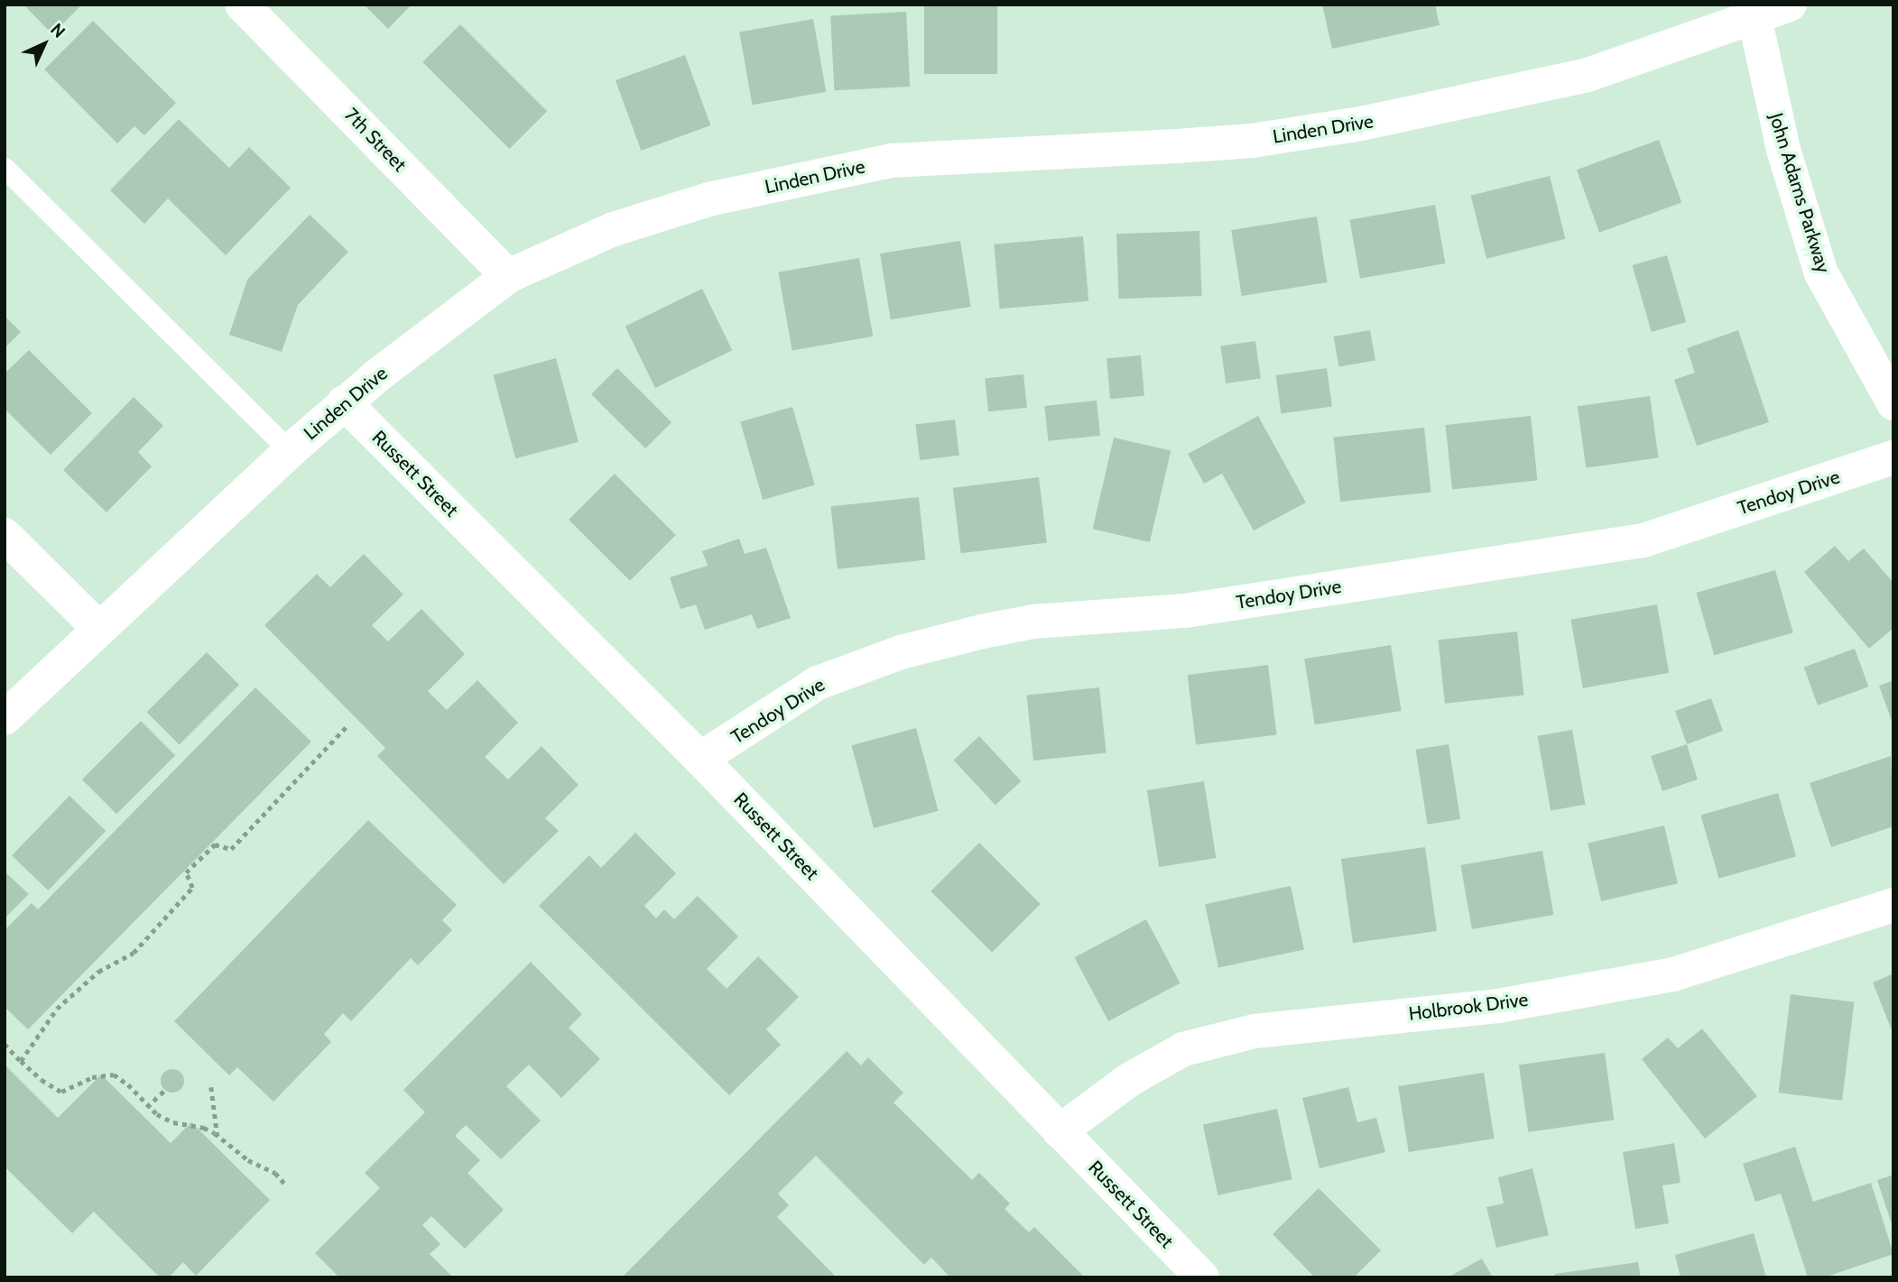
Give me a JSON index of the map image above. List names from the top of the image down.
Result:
{
  "streets": {
    "street": [
      "Linden Drive",
      "7th Street",
      "John Adams Parkway",
      "Russett Street",
      "Tendoy Drive",
      "Holbrook Drive"
    ]
  },
  "crossings": [
    ["Linden Drive", "7th Street"],
    ["Linden Drive", "John Adams Parkway"],
    ["Linden Drive", "Russett Street"],
    ["Russett Street", "Tendoy Drive"],
    ["Russett Street", "Holbrook Drive"]
  ],
  "north": "top right"
}
